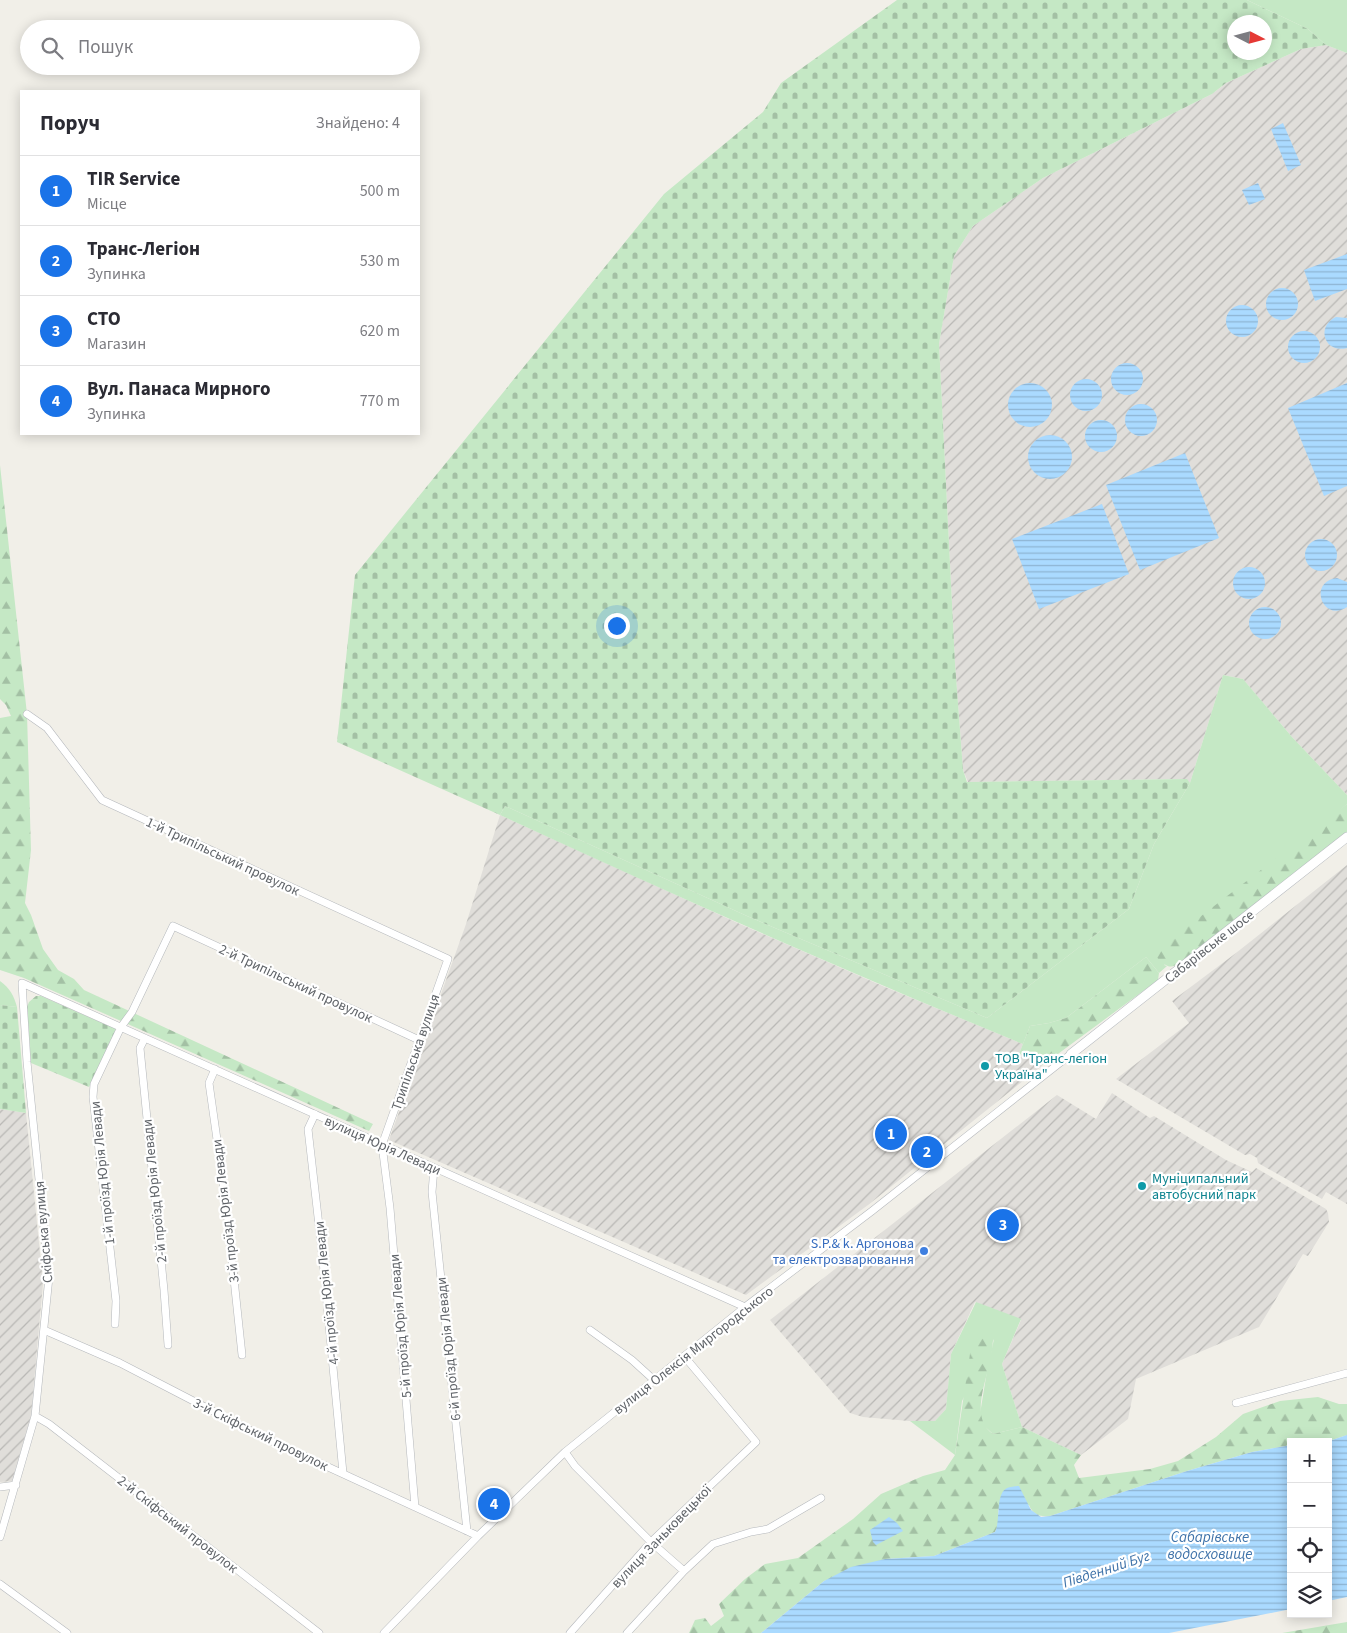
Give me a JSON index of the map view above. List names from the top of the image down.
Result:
{
  "streets": {
    "street": [
      "1-й Трипільський провулок",
      "Сабарівське шосе",
      "2-й Трипільський провулок",
      "Трипільська вулиця",
      "вулиця Юрія Левади",
      "1-й проїзд Юрія Левади",
      "2-й проїзд Юрія Левади",
      "3-й проїзд Юрія Левади",
      "Скіфська вулиця",
      "4-й проїзд Юрія Левади",
      "5-й проїзд Юрія Левади",
      "6-й проїзд Юрія Левади",
      "вулиця Олексія Миргородського",
      "3-й Скіфський провулок",
      "2-й Скіфський провулок",
      "вулиця Заньковецької"
    ]
  },
  "crossings": [
    ["1-й Трипільський провулок", "Трипільська вулиця"],
    ["Сабарівське шосе", "вулиця Олексія Миргородського"],
    ["2-й Трипільський провулок", "Трипільська вулиця"],
    ["2-й Трипільський провулок", "1-й проїзд Юрія Левади"],
    ["Трипільська вулиця", "вулиця Юрія Левади"],
    ["Трипільська вулиця", "5-й проїзд Юрія Левади"],
    ["вулиця Юрія Левади", "1-й проїзд Юрія Левади"],
    ["вулиця Юрія Левади", "2-й проїзд Юрія Левади"],
    ["вулиця Юрія Левади", "3-й проїзд Юрія Левади"],
    ["вулиця Юрія Левади", "Скіфська вулиця"],
    ["вулиця Юрія Левади", "4-й проїзд Юрія Левади"],
    ["вулиця Юрія Левади", "5-й проїзд Юрія Левади"],
    ["вулиця Юрія Левади", "6-й проїзд Юрія Левади"],
    ["вулиця Юрія Левади", "вулиця Олексія Миргородського"],
    ["Скіфська вулиця", "3-й Скіфський провулок"],
    ["Скіфська вулиця", "2-й Скіфський провулок"],
    ["4-й проїзд Юрія Левади", "3-й Скіфський провулок"],
    ["5-й проїзд Юрія Левади", "3-й Скіфський провулок"],
    ["6-й проїзд Юрія Левади", "3-й Скіфський провулок"],
    ["вулиця Олексія Миргородського", "3-й Скіфський провулок"],
    ["вулиця Олексія Миргородського", "вулиця Заньковецької"]
  ],
  "water": ["Сабарівське водосховище", "Південний Буг"],
  "places": ["ТОВ \"Транс-легіон Україна\"", "Муніципальний автобусний парк", "S.P.& k. Аргонова та електрозварювання"],
  "north": "right",
  "page": {
    "search": "Пошук",
    "heading": ["Поруч", "Знайдено: 4"],
    "list": [
      {
        "mark": "1",
        "name": "TIR Service",
        "note": "Місце",
        "value": "500 m"
      },
      {
        "mark": "2",
        "name": "Транс-Легіон",
        "note": "Зупинка",
        "value": "530 m"
      },
      {
        "mark": "3",
        "name": "СТО",
        "note": "Магазин",
        "value": "620 m"
      },
      {
        "mark": "4",
        "name": "Вул. Панаса Мирного",
        "note": "Зупинка",
        "value": "770 m"
      }
    ],
    "pins": [
      "1",
      "2",
      "3",
      "4"
    ],
    "map_buttons": ["+", "−"]
  }
}
